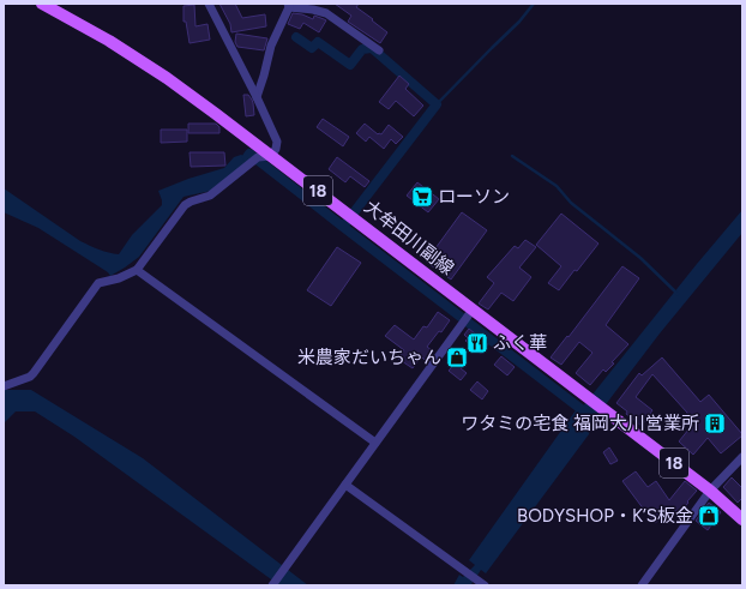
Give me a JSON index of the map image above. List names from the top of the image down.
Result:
{
  "streets": {
    "main road": ["18", "大牟田川副線"]
  },
  "places": {
    "supermarket": ["ローソン"],
    "restaurant": ["ふく華"],
    "shop": ["米農家だいちゃん", "BODYSHOP・K’S板金"],
    "building": ["ワタミの宅食 福岡大川営業所"]
  }
}
